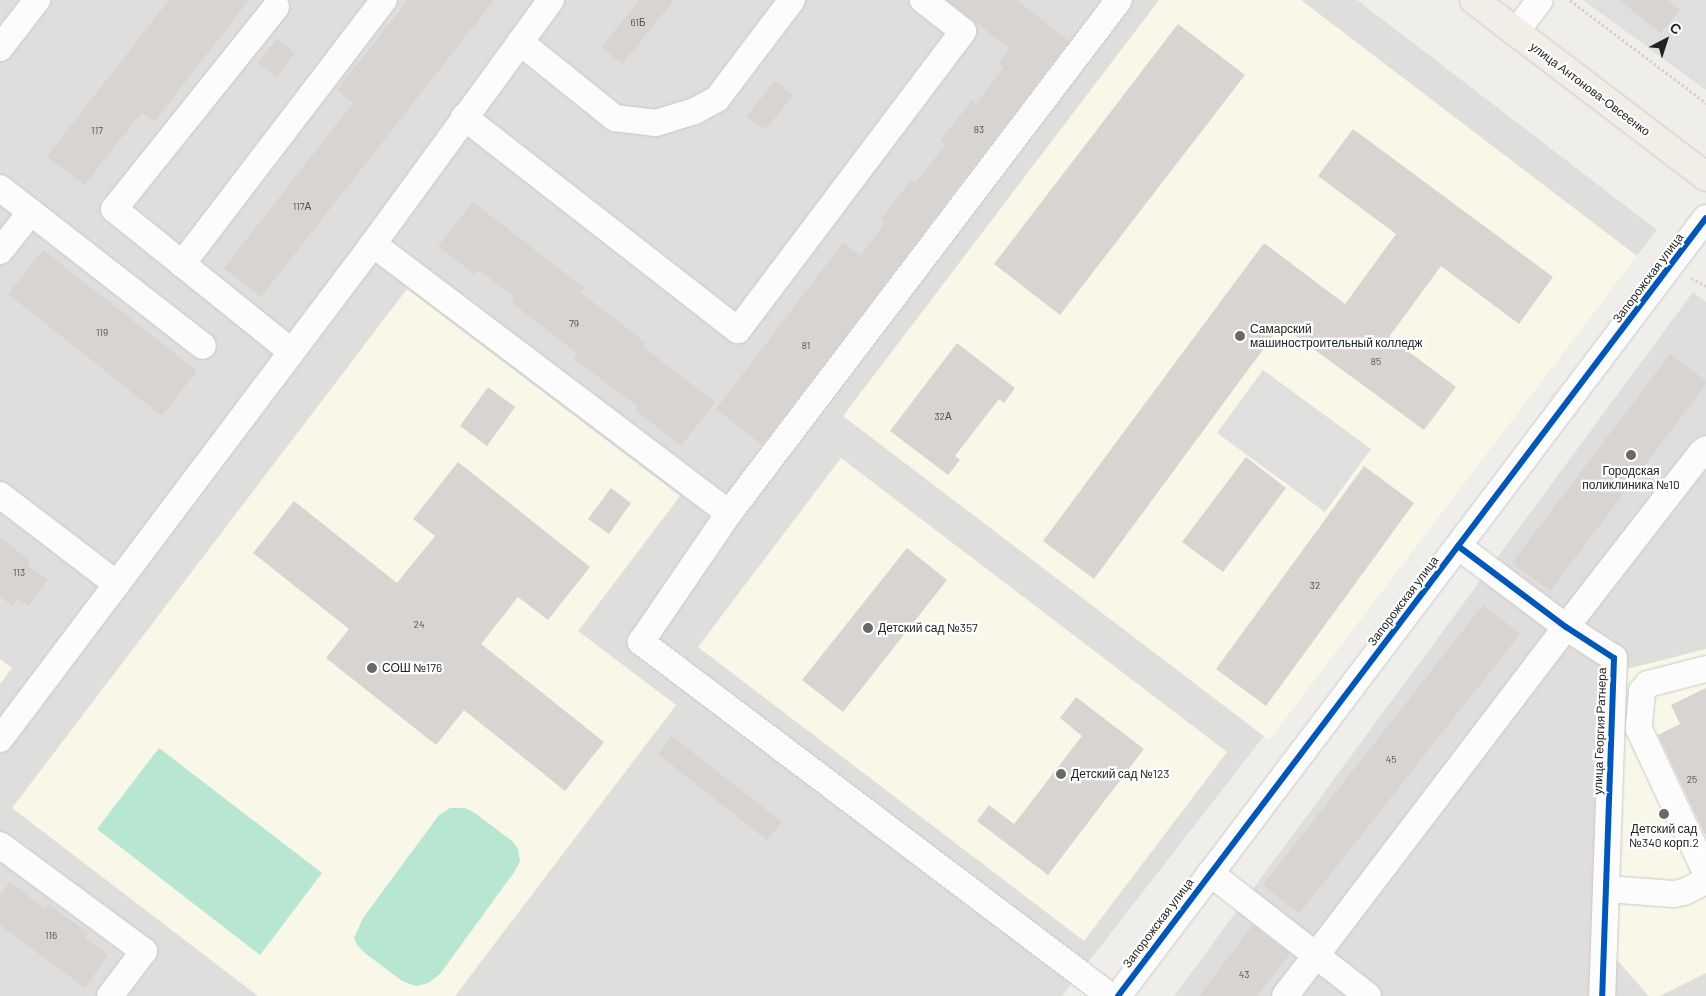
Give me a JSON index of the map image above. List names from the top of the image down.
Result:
{
  "streets": {
    "main road": ["улица Антонова-Овсеенко"],
    "street": ["Запорожская улица", "улица Георгия Ратнера"]
  },
  "crossings": [
    ["Запорожская улица", "улица Георгия Ратнера"]
  ],
  "places": [
    "Самарский машиностроительный колледж",
    "Городская поликлиника №10",
    "Детский сад №357",
    "СОШ №176",
    "Детский сад №123",
    "Детский сад №340 корп.2"
  ],
  "house_numbers": [
    "61Б",
    "83",
    "117",
    "117А",
    "79",
    "119",
    "81",
    "85",
    "32А",
    "113",
    "32",
    "24",
    "45",
    "25",
    "116",
    "43"
  ],
  "north": "top right"
}
